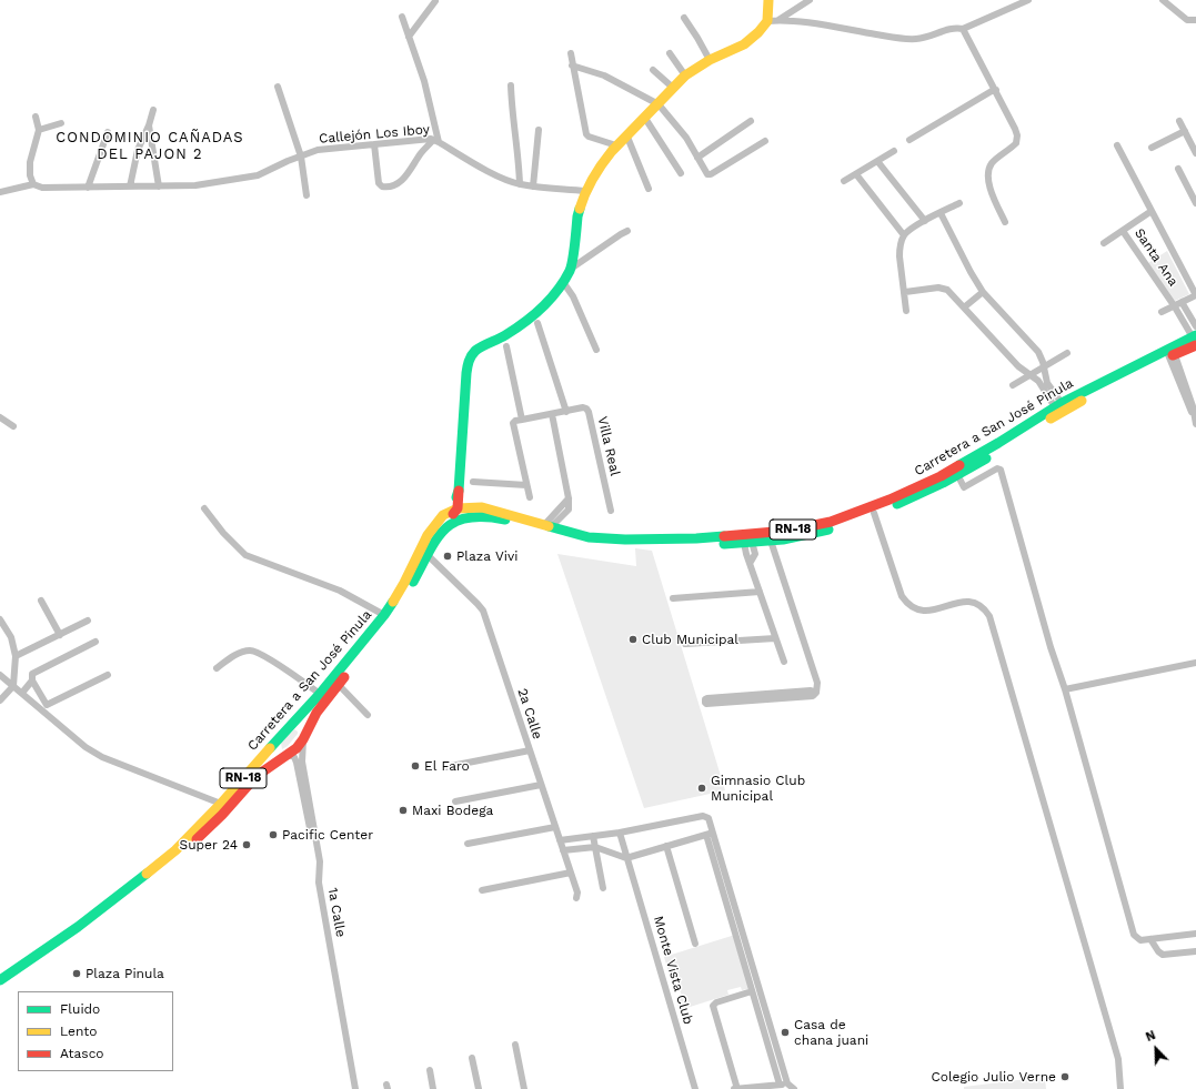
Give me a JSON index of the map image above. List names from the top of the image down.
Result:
{
  "streets": {
    "main road": ["Carretera a San José Pinula", "RN-18"],
    "street": [
      "Callejón Los Iboy",
      "Santa Ana",
      "Villa Real",
      "2a Calle",
      "1a Calle",
      "Monte Vista Club"
    ]
  },
  "crossings": [
    ["Santa Ana", "Carretera a San José Pinula"],
    ["Carretera a San José Pinula", "2a Calle"],
    ["Carretera a San José Pinula", "1a Calle"]
  ],
  "districts": ["CONDOMINIO CAÑADAS DEL PAJON 2"],
  "places": [
    "Plaza Vivi",
    "Club Municipal",
    "El Faro",
    "Gimnasio Club Municipal",
    "Maxi Bodega",
    "Pacific Center",
    "Super 24",
    "Plaza Pinula",
    "Casa de chana juani",
    "Colegio Julio Verne"
  ],
  "legend": ["Fluido", "Lento", "Atasco"],
  "north": "top left"
}
